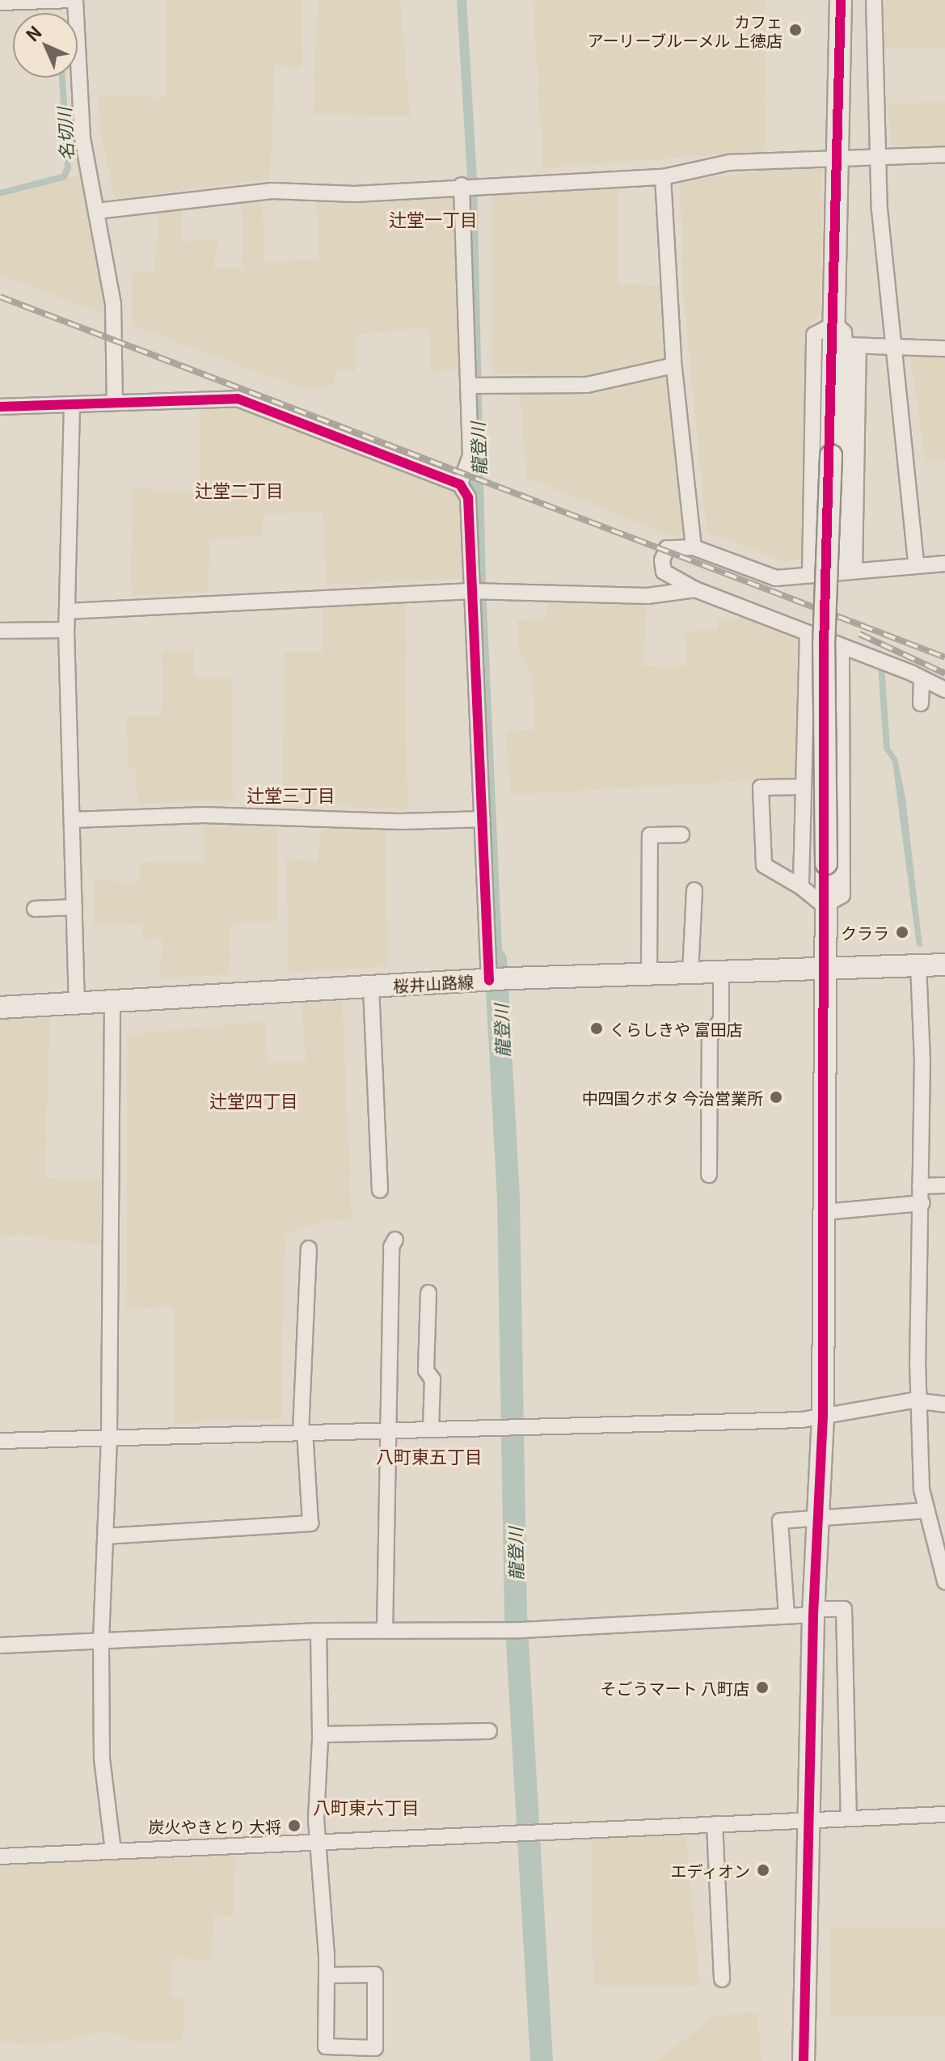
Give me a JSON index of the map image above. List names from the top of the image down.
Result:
{
  "streets": {
    "street": ["桜井山路線"]
  },
  "districts": [
    "辻堂一丁目",
    "辻堂二丁目",
    "辻堂三丁目",
    "辻堂四丁目",
    "八町東五丁目",
    "八町東六丁目"
  ],
  "water": ["名切川", "龍登川"],
  "places": [
    "カフェ アーリーブルーメル 上徳店",
    "クララ",
    "くらしきや 富田店",
    "中四国クボタ 今治営業所",
    "そごうマート 八町店",
    "炭火やきとり 大将",
    "エディオン"
  ],
  "north": "top left"
}
